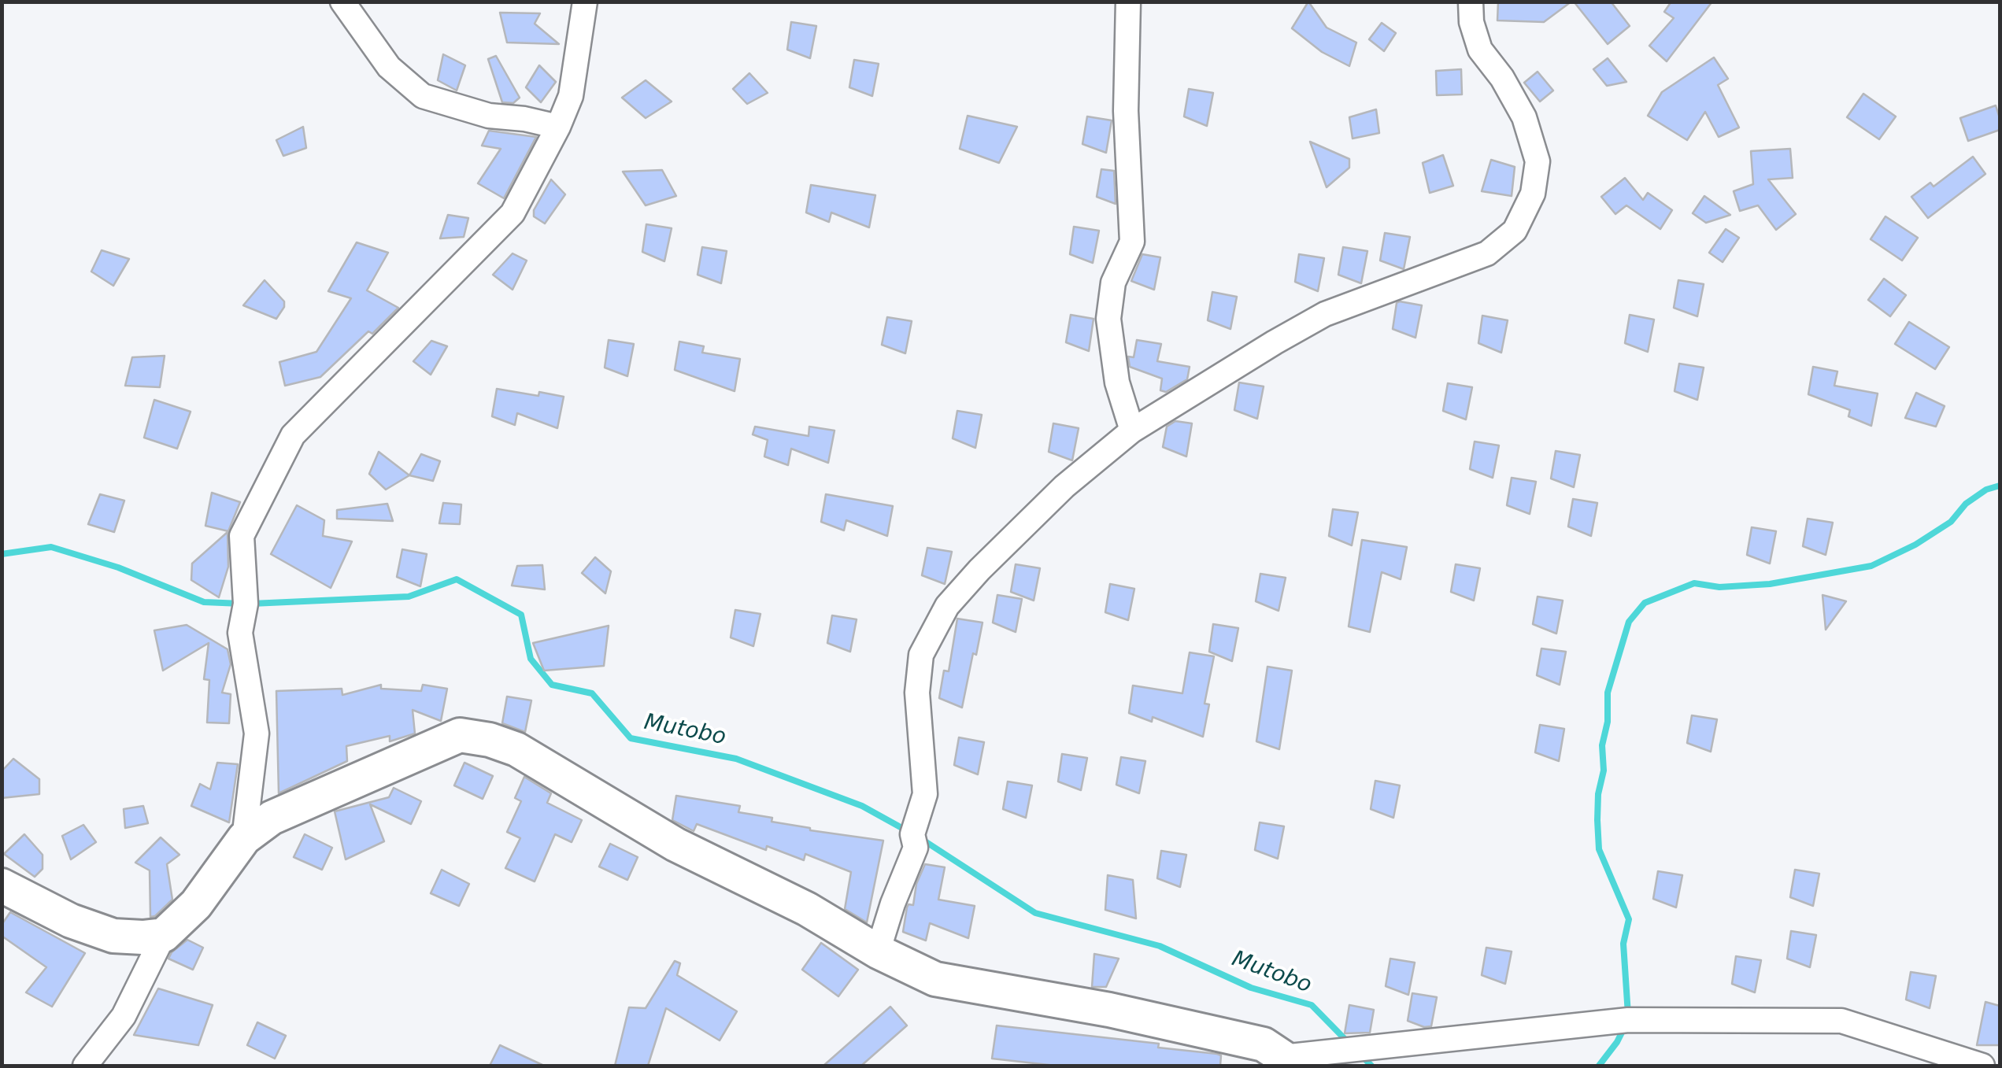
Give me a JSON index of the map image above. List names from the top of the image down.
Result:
{
  "water": ["Mutobo"]
}
